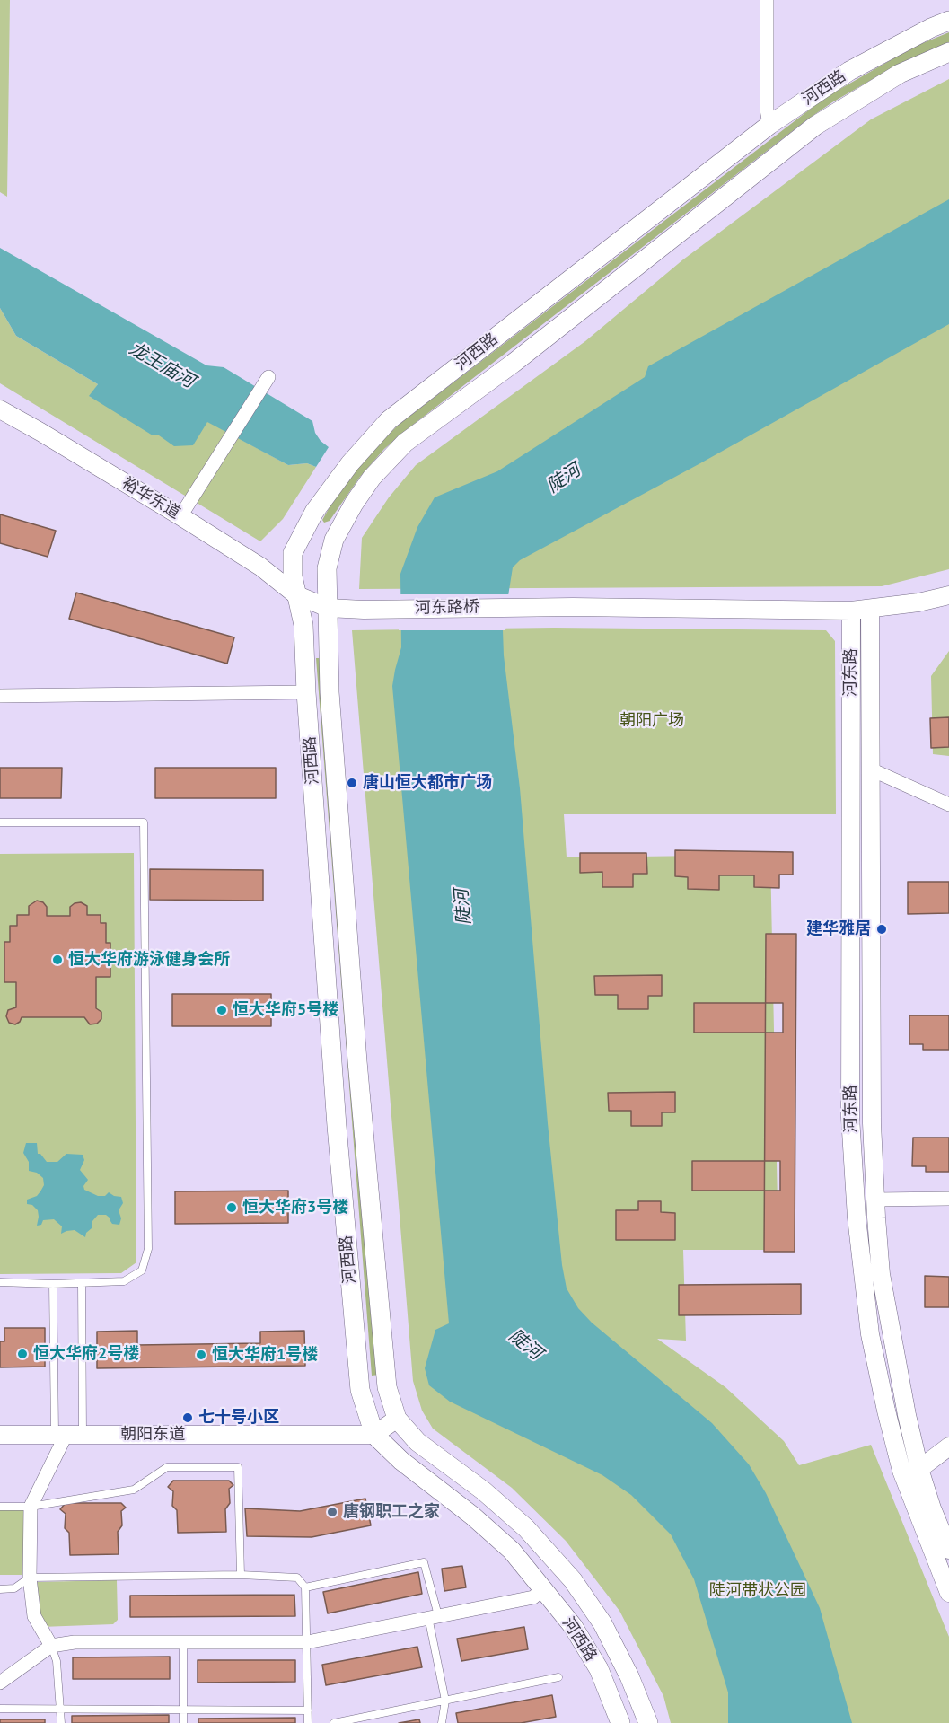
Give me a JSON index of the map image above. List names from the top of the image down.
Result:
{
  "streets": {
    "main road": ["河西路"],
    "street": [
      "裕华东道",
      "河东路桥",
      "河东路",
      "朝阳东道"
    ]
  },
  "crossings": [
    ["河西路", "裕华东道"],
    ["河西路", "河东路桥"],
    ["河西路", "朝阳东道"],
    ["裕华东道", "河东路桥"],
    ["河东路桥", "河东路"]
  ],
  "water": ["龙王庙河", "陡河"],
  "parks": ["朝阳广场", "陡河带状公园"],
  "places": [
    "唐山恒大都市广场",
    "建华雅居",
    "恒大华府游泳健身会所",
    "恒大华府5号楼",
    "恒大华府3号楼",
    "恒大华府2号楼",
    "恒大华府1号楼",
    "七十号小区",
    "唐钢职工之家"
  ]
}
